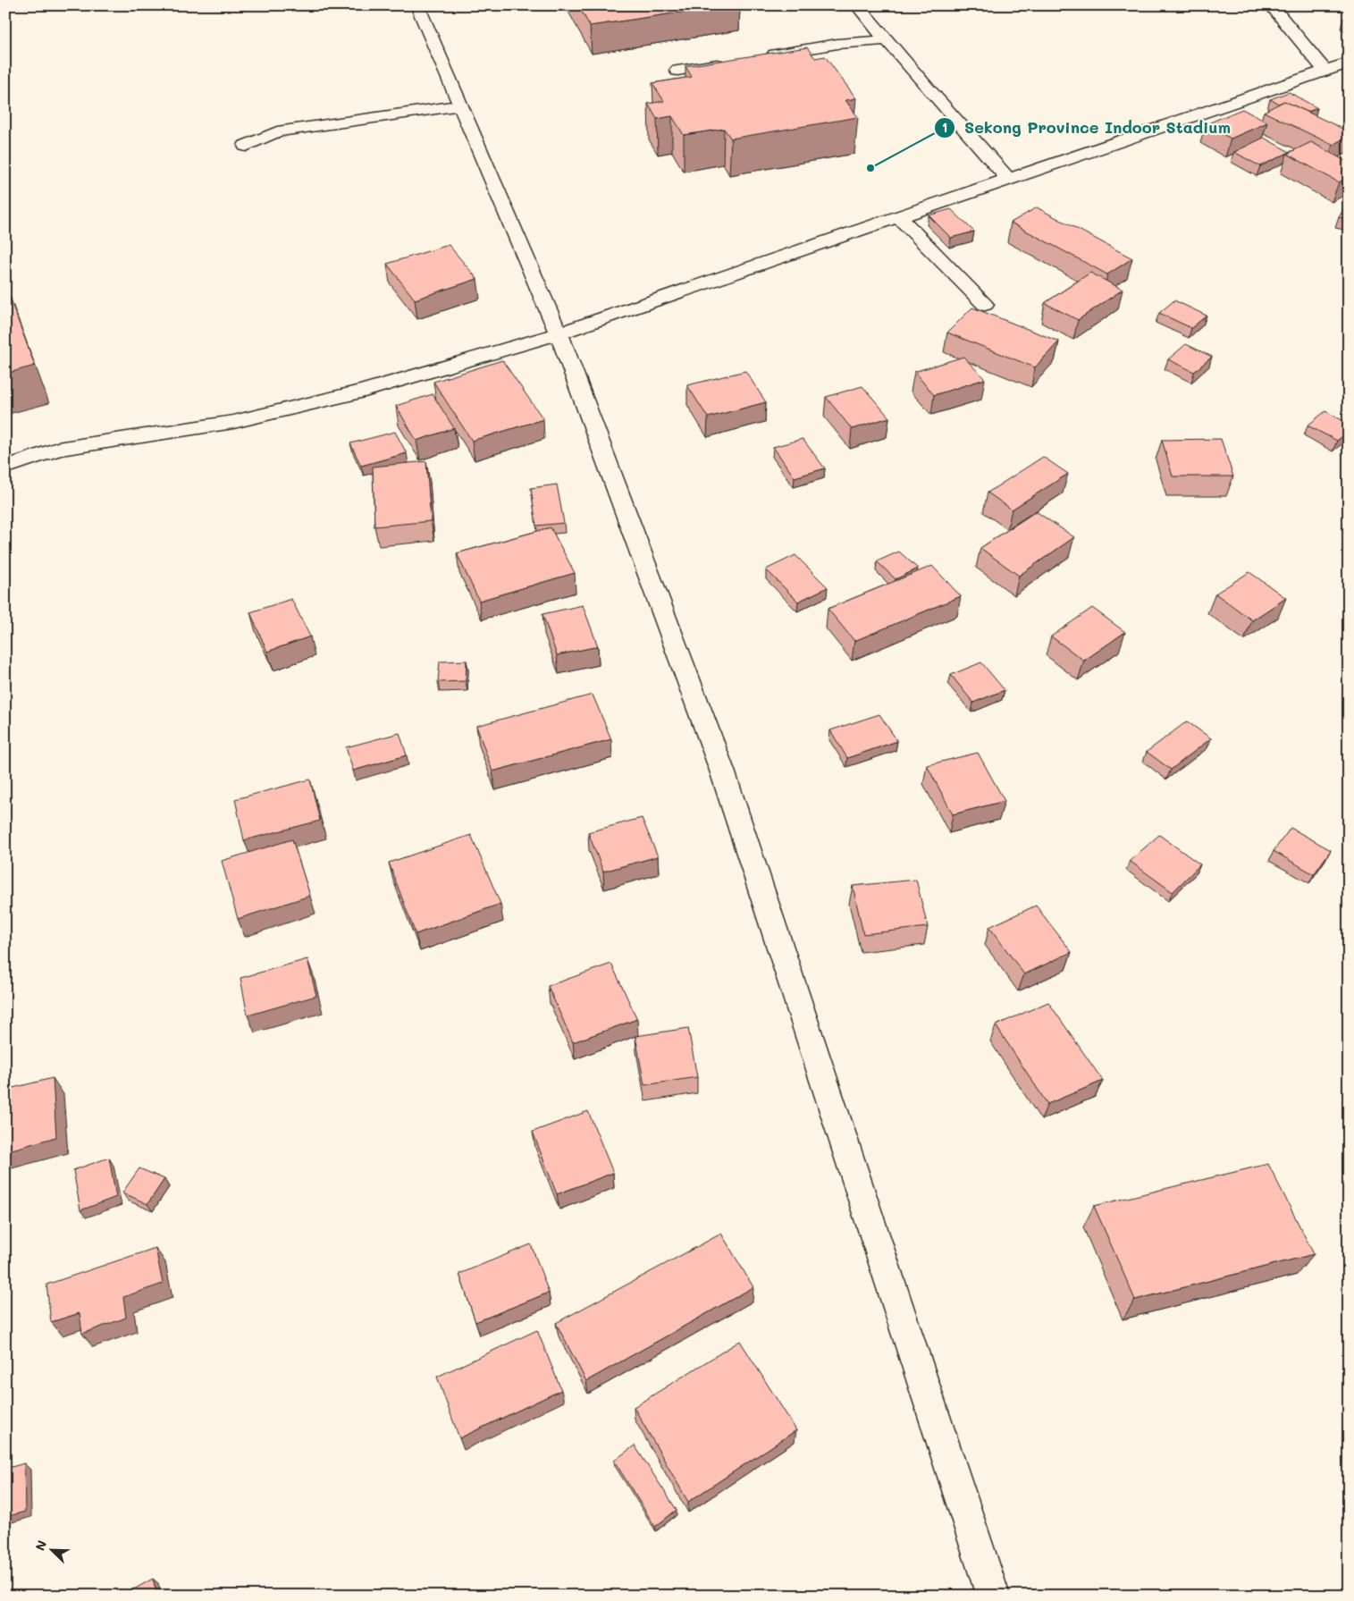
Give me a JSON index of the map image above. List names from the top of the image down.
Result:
{
  "places": ["Sekong Province Indoor Stadium"],
  "north": "top left"
}
